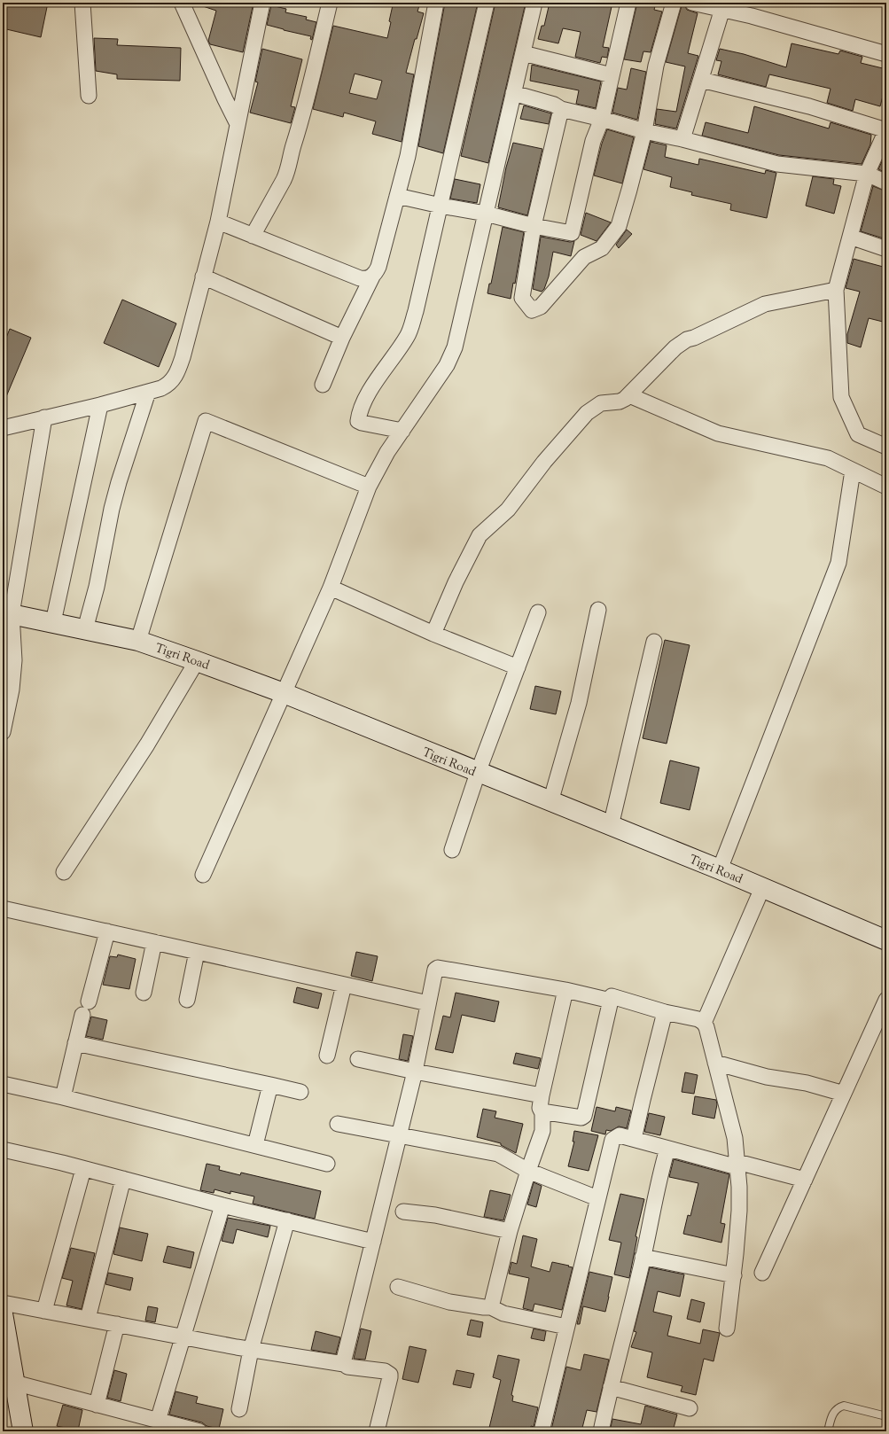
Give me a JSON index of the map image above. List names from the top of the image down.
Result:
{
  "streets": {
    "street": ["Tigri Road"]
  }
}
